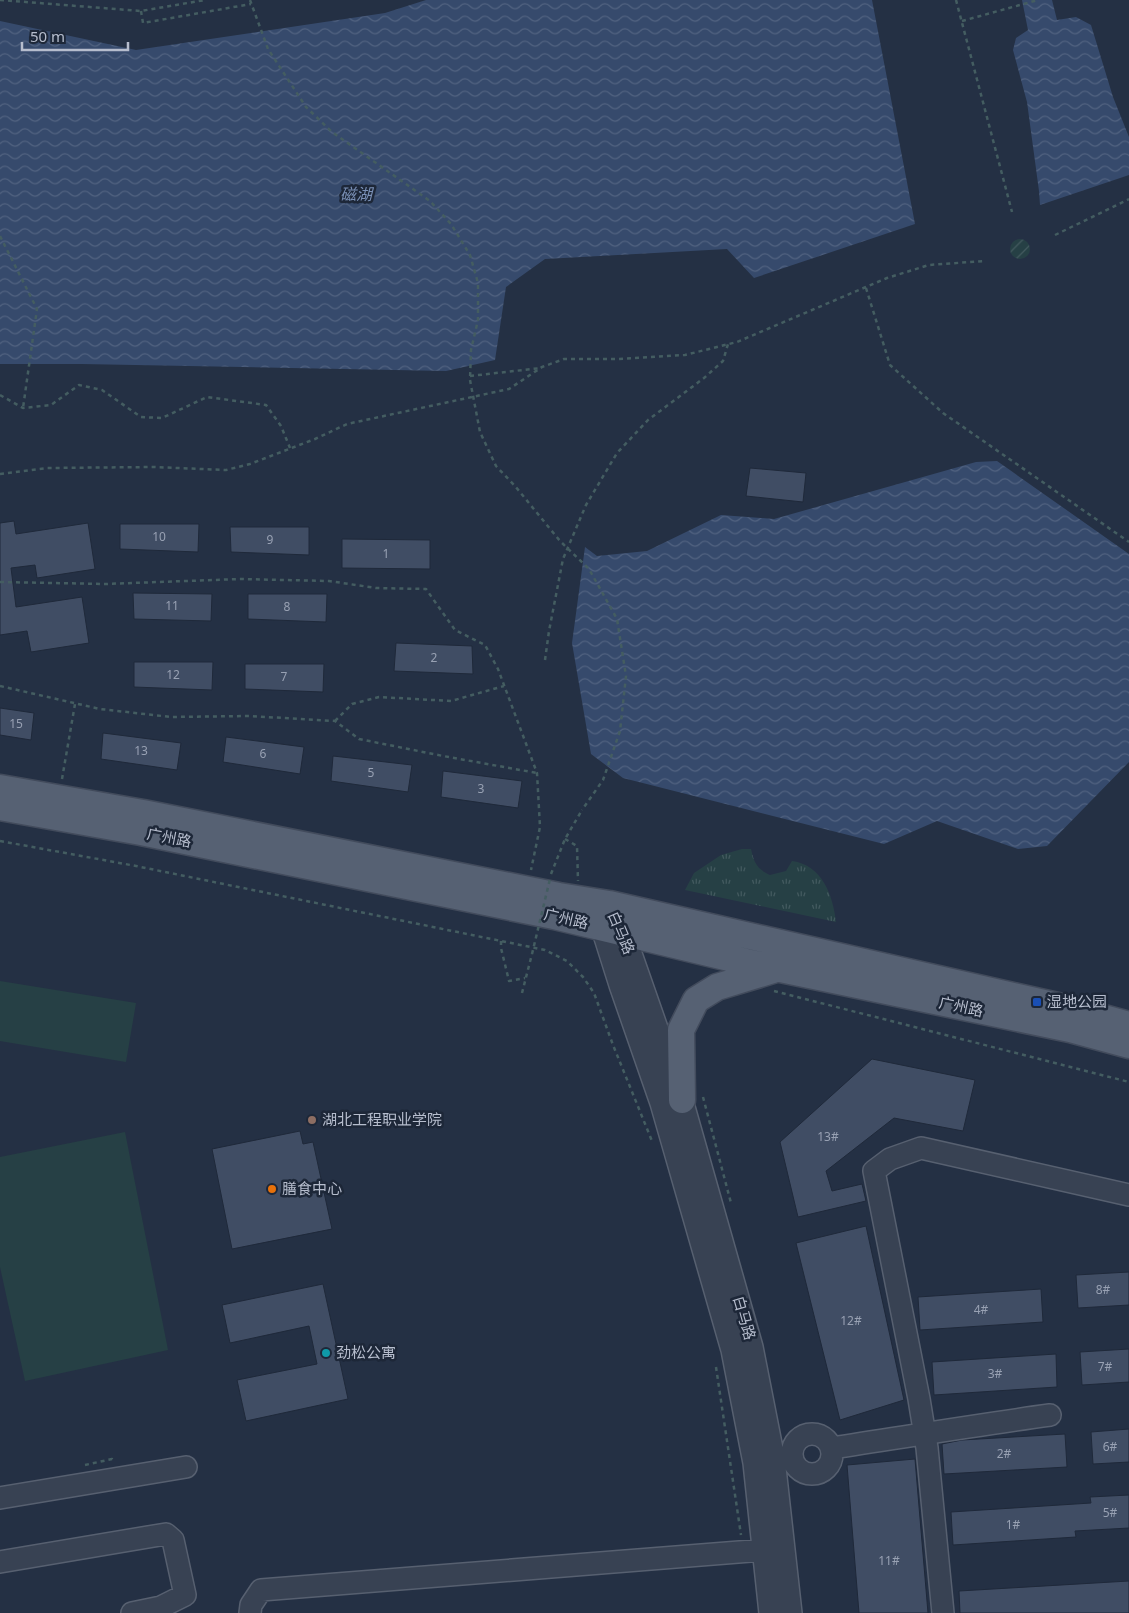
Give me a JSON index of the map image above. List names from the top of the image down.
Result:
{
  "streets": {
    "main road": ["广州路"],
    "street": ["白马路"]
  },
  "crossings": [
    ["广州路", "白马路"]
  ],
  "water": ["磁湖"],
  "places": {
    "transit": ["湿地公园"],
    "other": ["湖北工程职业学院", "膳食中心", "劲松公寓"]
  },
  "house_numbers": [
    "10",
    "9",
    "1",
    "11",
    "8",
    "2",
    "12",
    "7",
    "15",
    "13",
    "6",
    "5",
    "3",
    "13#",
    "8#",
    "4#",
    "12#",
    "7#",
    "3#",
    "6#",
    "2#",
    "5#",
    "1#",
    "11#"
  ],
  "scale_bar": "50 m"
}
